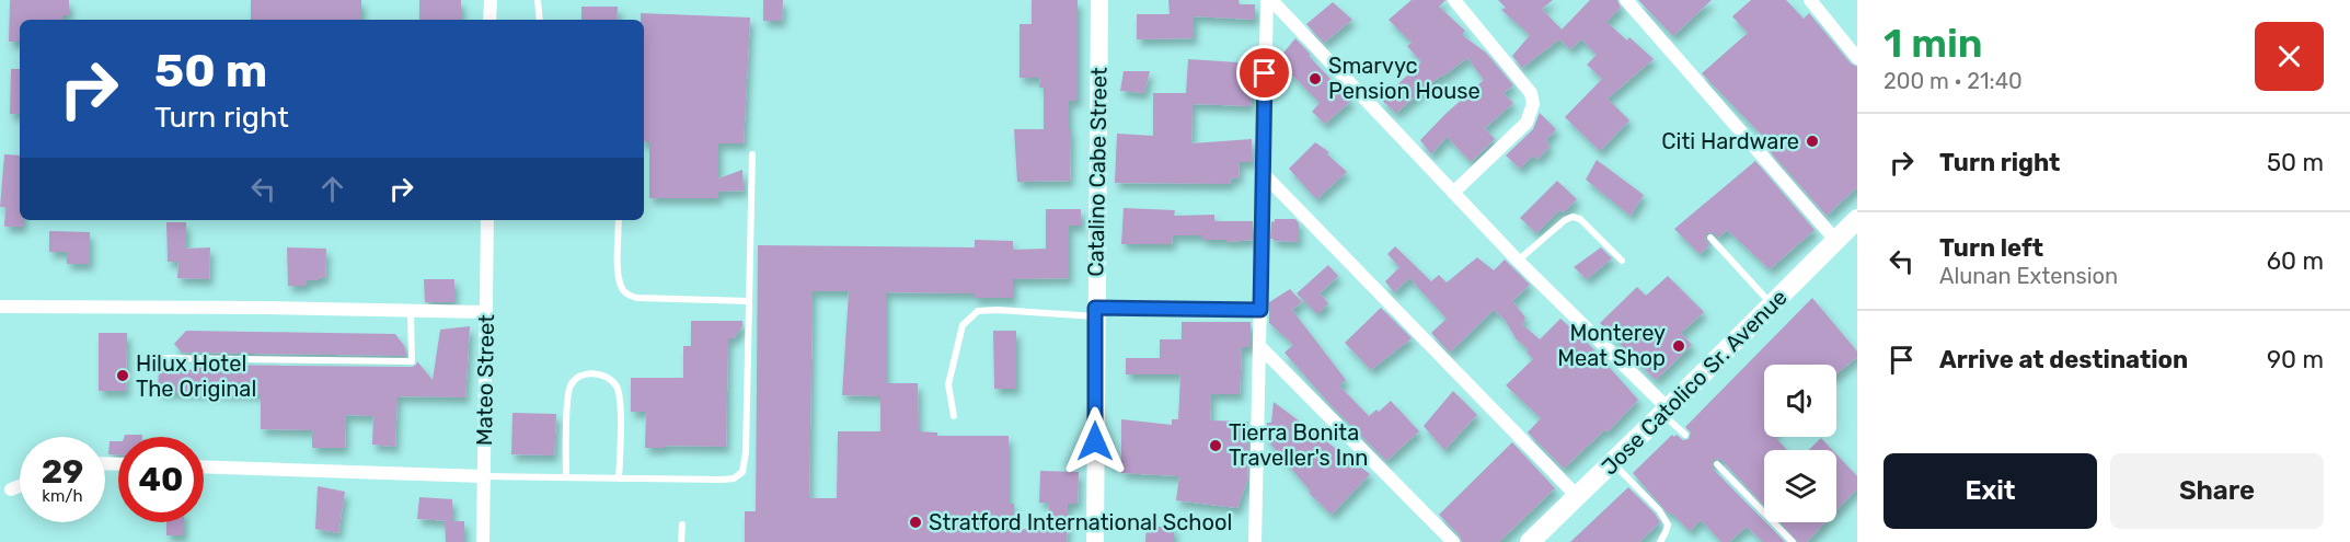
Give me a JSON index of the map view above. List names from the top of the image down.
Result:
{
  "streets": {
    "main road": ["Jose Catolico Sr. Avenue"],
    "street": ["Catalino Cabe Street", "Mateo Street"]
  },
  "places": [
    "Smarvyc Pension House",
    "Citi Hardware",
    "Monterey Meat Shop",
    "Hilux Hotel The Original",
    "Tierra Bonita Traveller's Inn",
    "Stratford International School"
  ],
  "page": {
    "heading": ["1 min", "200 m · 21:40"],
    "turn": ["50 m", "Turn right"],
    "list": [
      {
        "name": "Turn right",
        "value": "50 m"
      },
      {
        "name": "Turn left",
        "note": "Alunan Extension",
        "value": "60 m"
      },
      {
        "name": "Arrive at destination",
        "value": "90 m"
      }
    ],
    "speed": "29 km/h",
    "limit": "40",
    "buttons": ["Exit", "Share"]
  }
}
